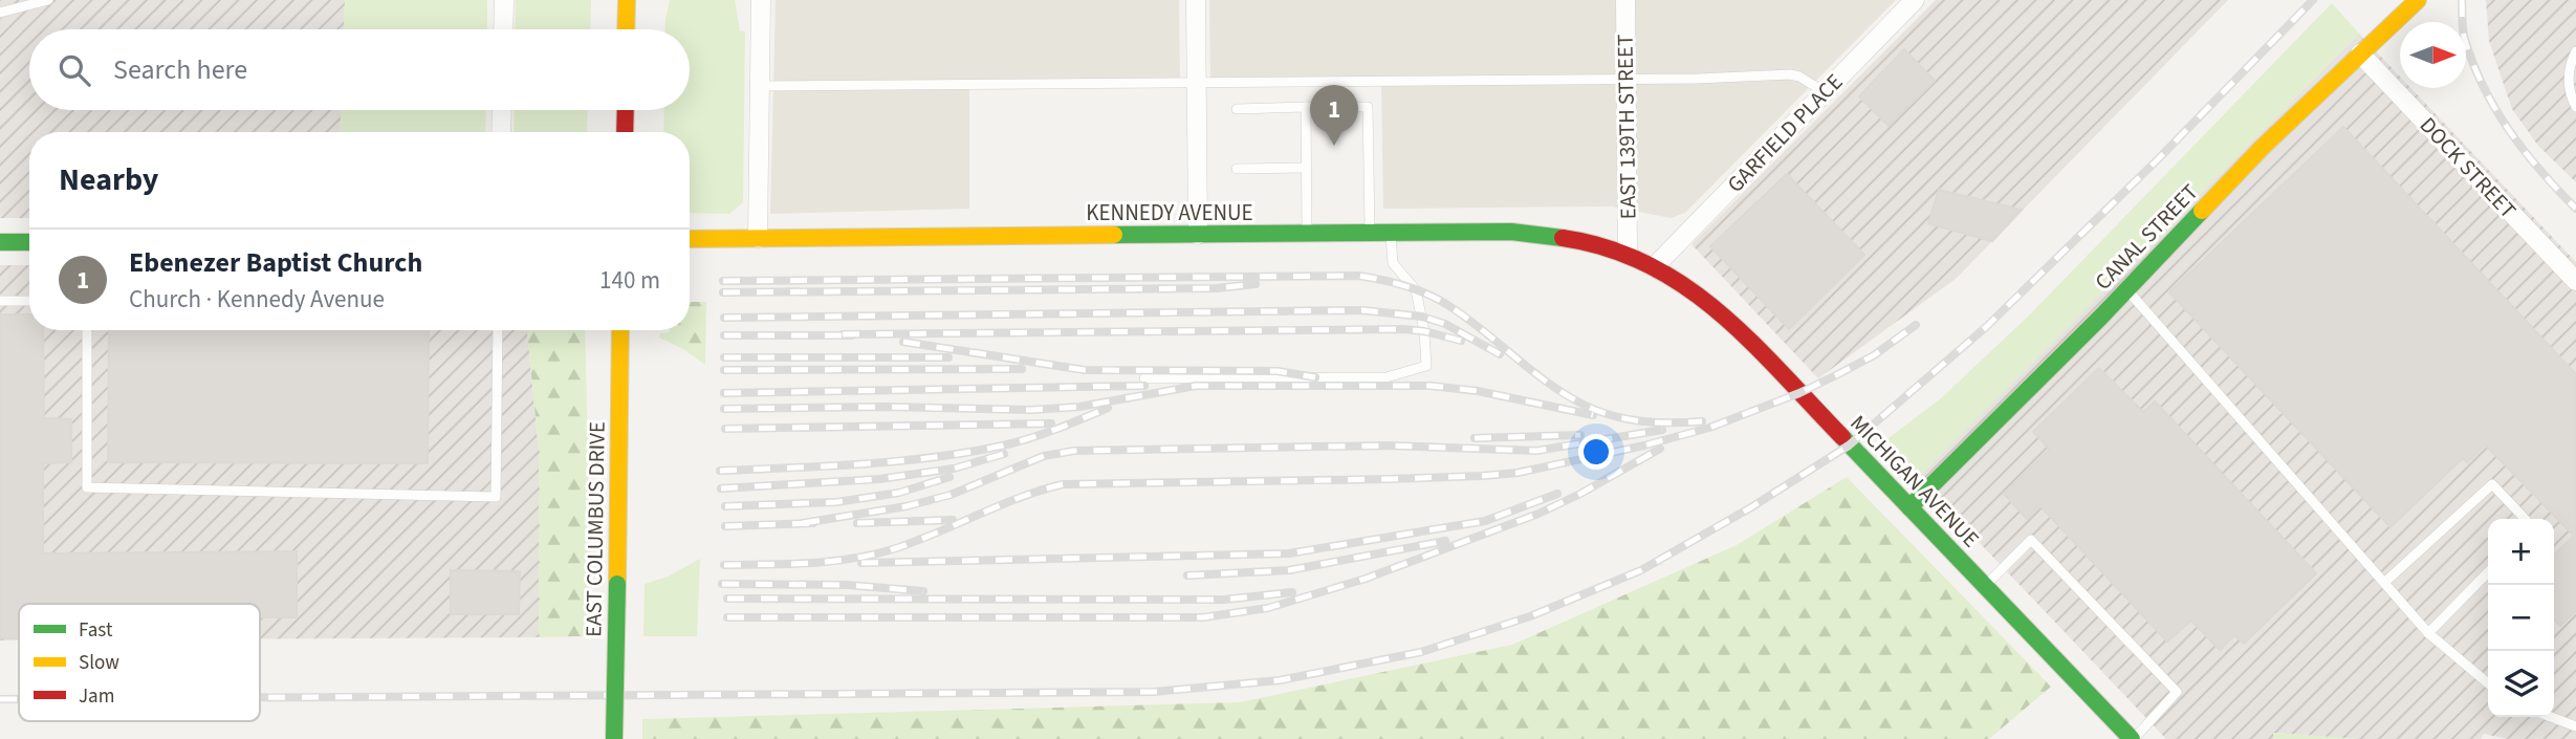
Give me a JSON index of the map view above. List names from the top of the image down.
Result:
{
  "streets": {
    "main road": [
      "KENNEDY AVENUE",
      "CANAL STREET",
      "MICHIGAN AVENUE",
      "EAST COLUMBUS DRIVE"
    ],
    "street": ["EAST 139TH STREET", "GARFIELD PLACE", "DOCK STREET"]
  },
  "crossings": [
    ["EAST 139TH STREET", "KENNEDY AVENUE"],
    ["GARFIELD PLACE", "KENNEDY AVENUE"],
    ["GARFIELD PLACE", "MICHIGAN AVENUE"],
    ["DOCK STREET", "CANAL STREET"],
    ["KENNEDY AVENUE", "MICHIGAN AVENUE"],
    ["CANAL STREET", "MICHIGAN AVENUE"]
  ],
  "legend": ["Fast", "Slow", "Jam"],
  "north": "right",
  "page": {
    "search": "Search here",
    "pins": "1",
    "heading": "Nearby",
    "list": [
      {
        "mark": "1",
        "name": "Ebenezer Baptist Church",
        "note": "Church · Kennedy Avenue",
        "value": "140 m"
      }
    ],
    "map_buttons": ["+", "−"]
  }
}
